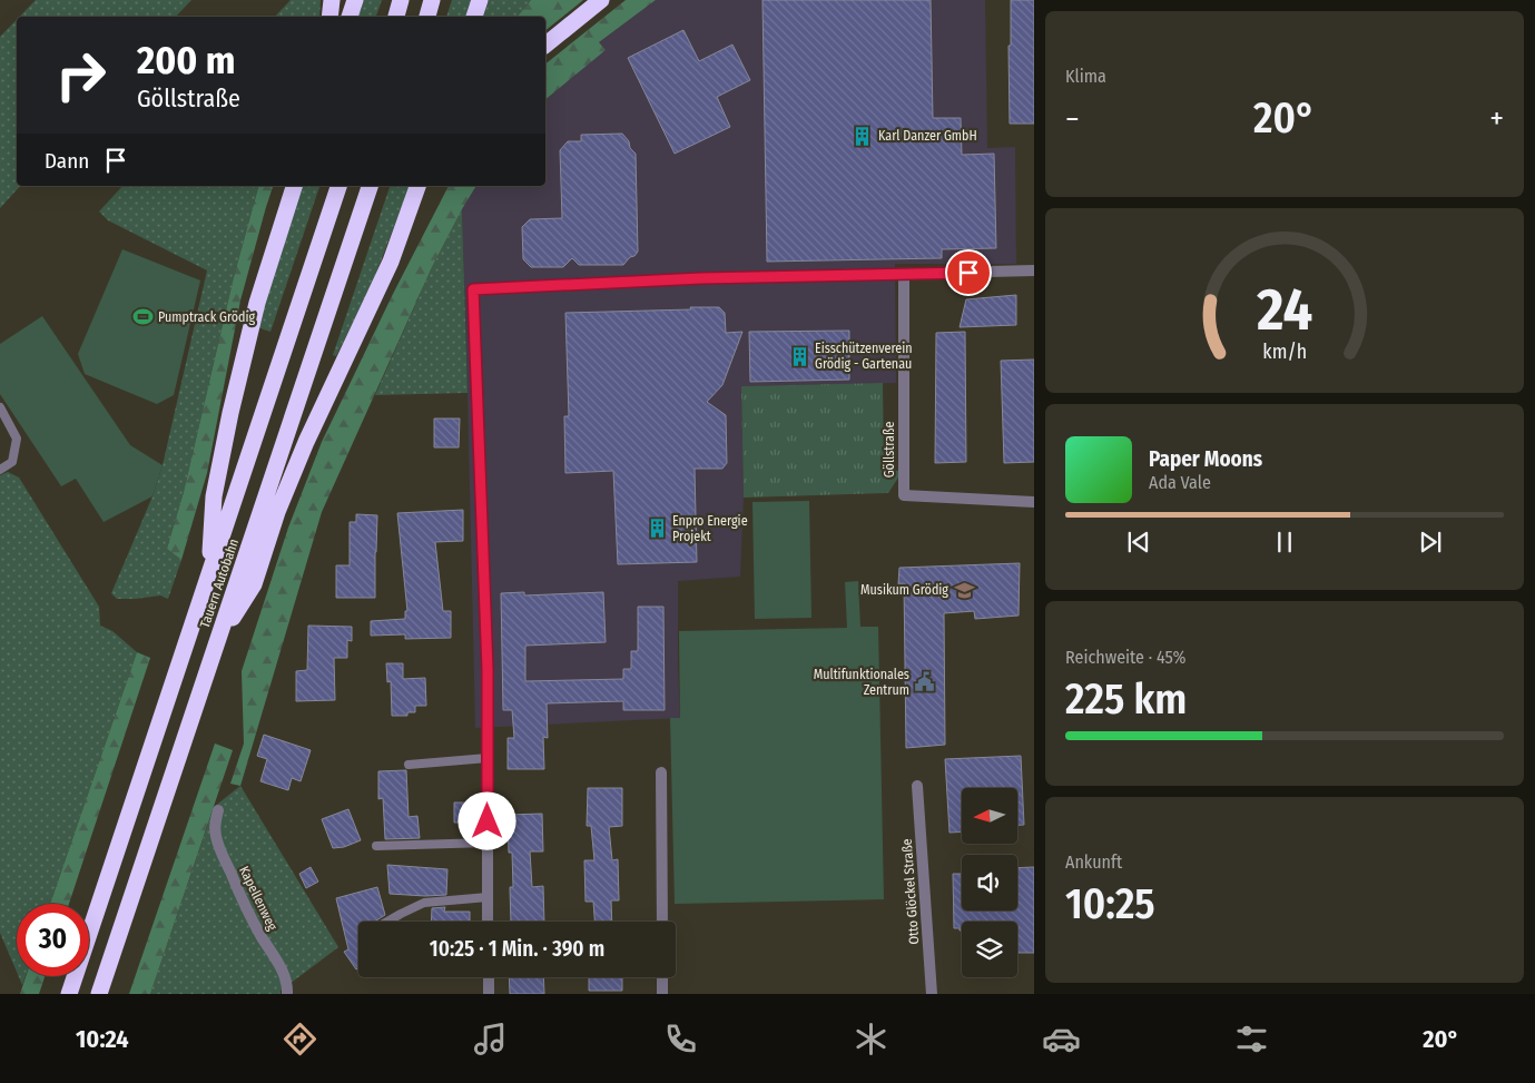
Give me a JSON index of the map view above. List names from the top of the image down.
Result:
{
  "streets": {
    "highway": ["Tauern Autobahn"],
    "street": ["Göllstraße", "Otto Glöckel Straße", "Kapellenweg"]
  },
  "places": {
    "building": ["Karl Danzer GmbH", "Eisschützenverein Grödig - Gartenau", "Enpro Energie Projekt"],
    "sports": ["Pumptrack Grödig"],
    "school or university": ["Musikum Grödig"],
    "public building": ["Multifunktionales Zentrum"]
  },
  "north": "left",
  "page": {
    "tile": [
      "Klima",
      ["Reichweite · 45%", "225 km"],
      ["Ankunft", "10:25"]
    ],
    "turn": ["200 m", "Göllstraße"],
    "heat": ["−", "20°", "+"],
    "then": "Dann",
    "song": ["Paper Moons", "Ada Vale"],
    "limit": "30",
    "trip": "10:25 · 1 Min. · 390 m",
    "tabs": ["10:24", "20°"],
    "gauge": ["24", "km/h"]
  }
}
